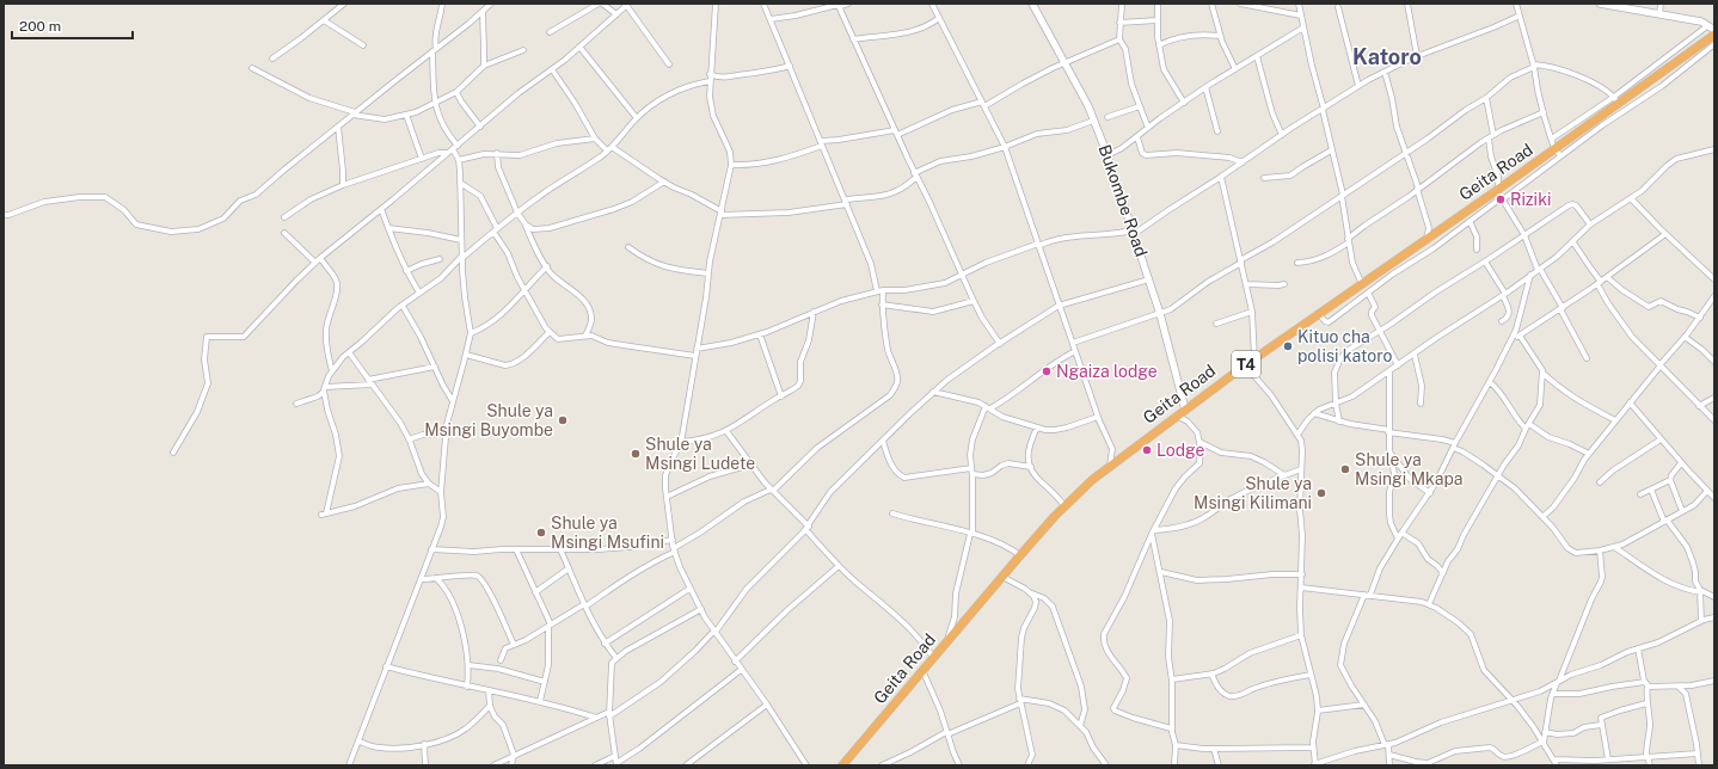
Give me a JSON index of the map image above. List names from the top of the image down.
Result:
{
  "streets": {
    "highway": ["Geita Road", "T4"],
    "main road": ["Bukombe Road"]
  },
  "crossings": [
    ["Geita Road", "Bukombe Road"]
  ],
  "districts": ["Katoro"],
  "places": [
    "Riziki",
    "Kituo cha polisi katoro",
    "Ngaiza lodge",
    "Shule ya Msingi Buyombe",
    "Lodge",
    "Shule ya Msingi Ludete",
    "Shule ya Msingi Mkapa",
    "Shule ya Msingi Kilimani",
    "Shule ya Msingi Msufini"
  ],
  "scale_bar": "200 m"
}
